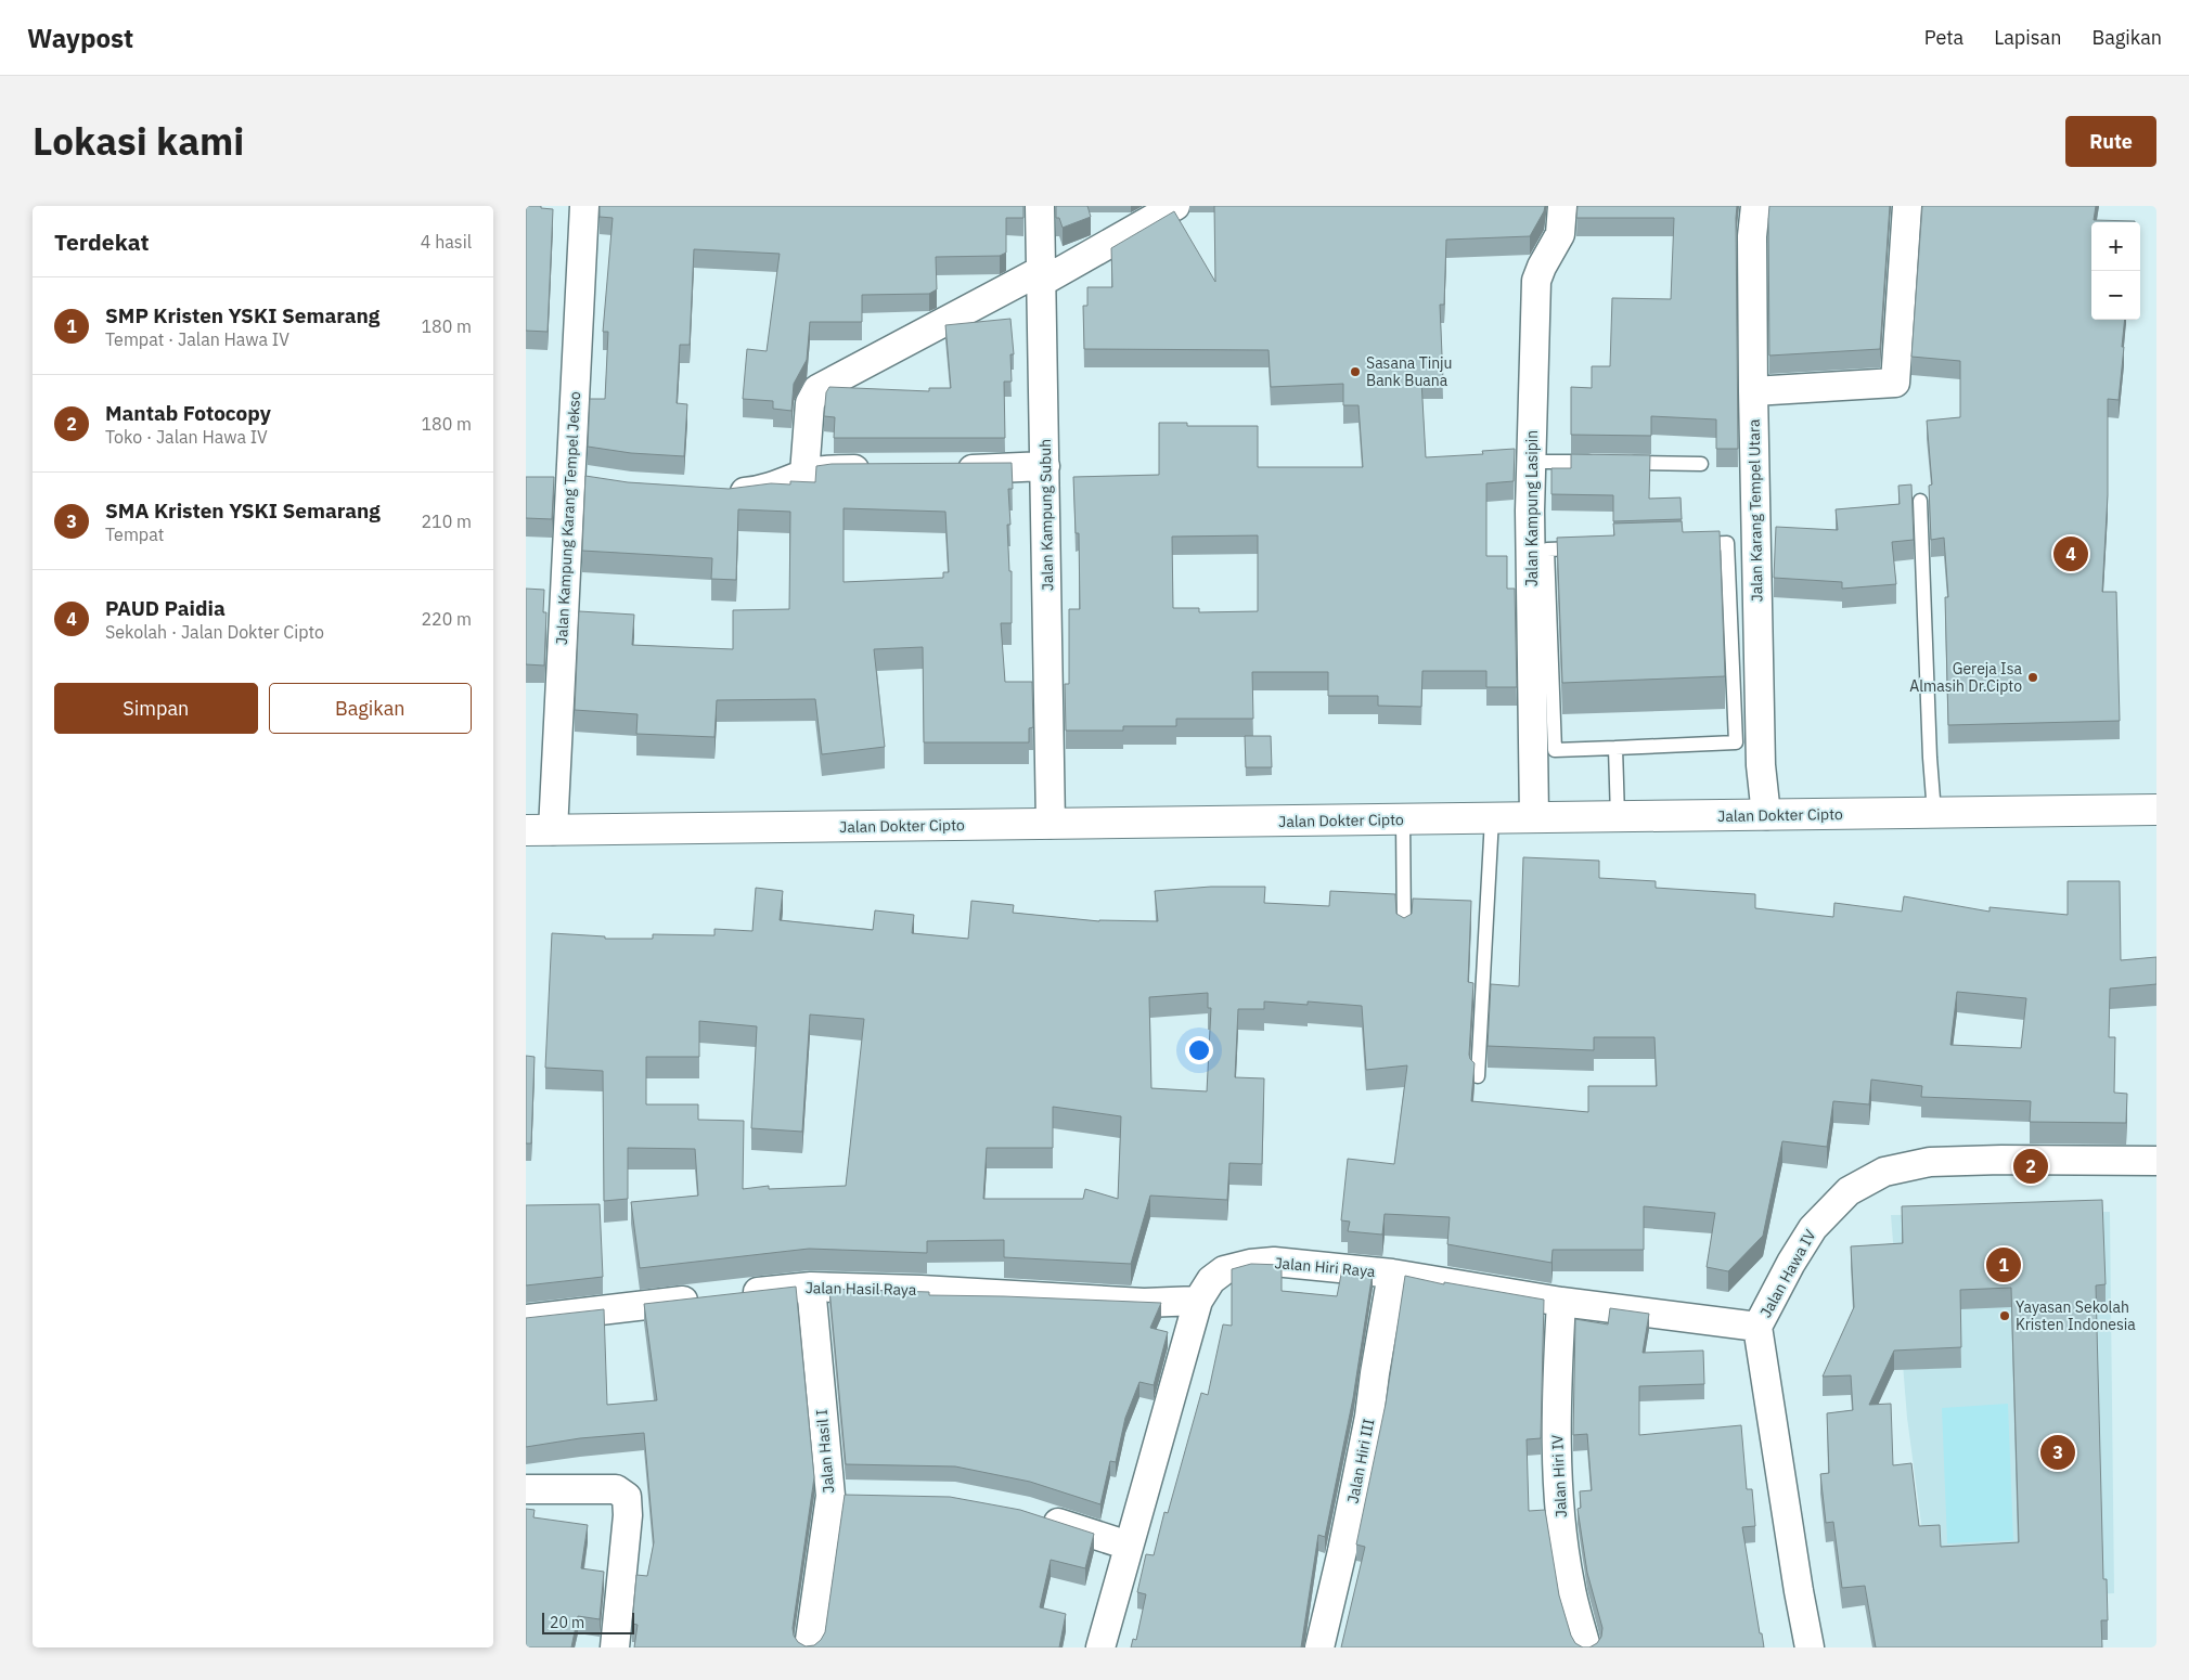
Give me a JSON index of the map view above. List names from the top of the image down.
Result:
{
  "streets": {
    "highway": ["Jalan Dokter Cipto"],
    "street": [
      "Jalan Kampung Lasipin",
      "Jalan Karang Tempel Utara",
      "Jalan Kampung Subuh",
      "Jalan Kampung Karang Tempel Jekso",
      "Jalan Hiri Raya",
      "Jalan Hawa IV",
      "Jalan Hasil Raya",
      "Jalan Hasil I",
      "Jalan Hiri III",
      "Jalan Hiri IV"
    ]
  },
  "crossings": [
    ["Jalan Kampung Lasipin", "Jalan Dokter Cipto"],
    ["Jalan Karang Tempel Utara", "Jalan Dokter Cipto"],
    ["Jalan Kampung Subuh", "Jalan Dokter Cipto"],
    ["Jalan Kampung Karang Tempel Jekso", "Jalan Dokter Cipto"],
    ["Jalan Hiri Raya", "Jalan Hawa IV"],
    ["Jalan Hiri Raya", "Jalan Hasil Raya"],
    ["Jalan Hiri Raya", "Jalan Hiri III"],
    ["Jalan Hiri Raya", "Jalan Hiri IV"],
    ["Jalan Hasil Raya", "Jalan Hasil I"]
  ],
  "places": ["Sasana Tinju Bank Buana", "Gereja Isa Almasih Dr.Cipto", "Yayasan Sekolah Kristen Indonesia"],
  "scale_bar": "20 m",
  "page": {
    "header": "Waypost",
    "nav": ["Peta", "Lapisan", "Bagikan"],
    "title": "Lokasi kami",
    "buttons": [
      "Rute",
      ["Simpan", "Bagikan"]
    ],
    "heading": ["Terdekat", "4 hasil"],
    "map_buttons": ["+", "−"],
    "list": [
      {
        "mark": "1",
        "name": "SMP Kristen YSKI Semarang",
        "note": "Tempat · Jalan Hawa IV",
        "value": "180 m"
      },
      {
        "mark": "2",
        "name": "Mantab Fotocopy",
        "note": "Toko · Jalan Hawa IV",
        "value": "180 m"
      },
      {
        "mark": "3",
        "name": "SMA Kristen YSKI Semarang",
        "note": "Tempat",
        "value": "210 m"
      },
      {
        "mark": "4",
        "name": "PAUD Paidia",
        "note": "Sekolah · Jalan Dokter Cipto",
        "value": "220 m"
      }
    ],
    "pins": [
      "4",
      "2",
      "1",
      "3"
    ],
    "scale": "20 m"
  }
}
